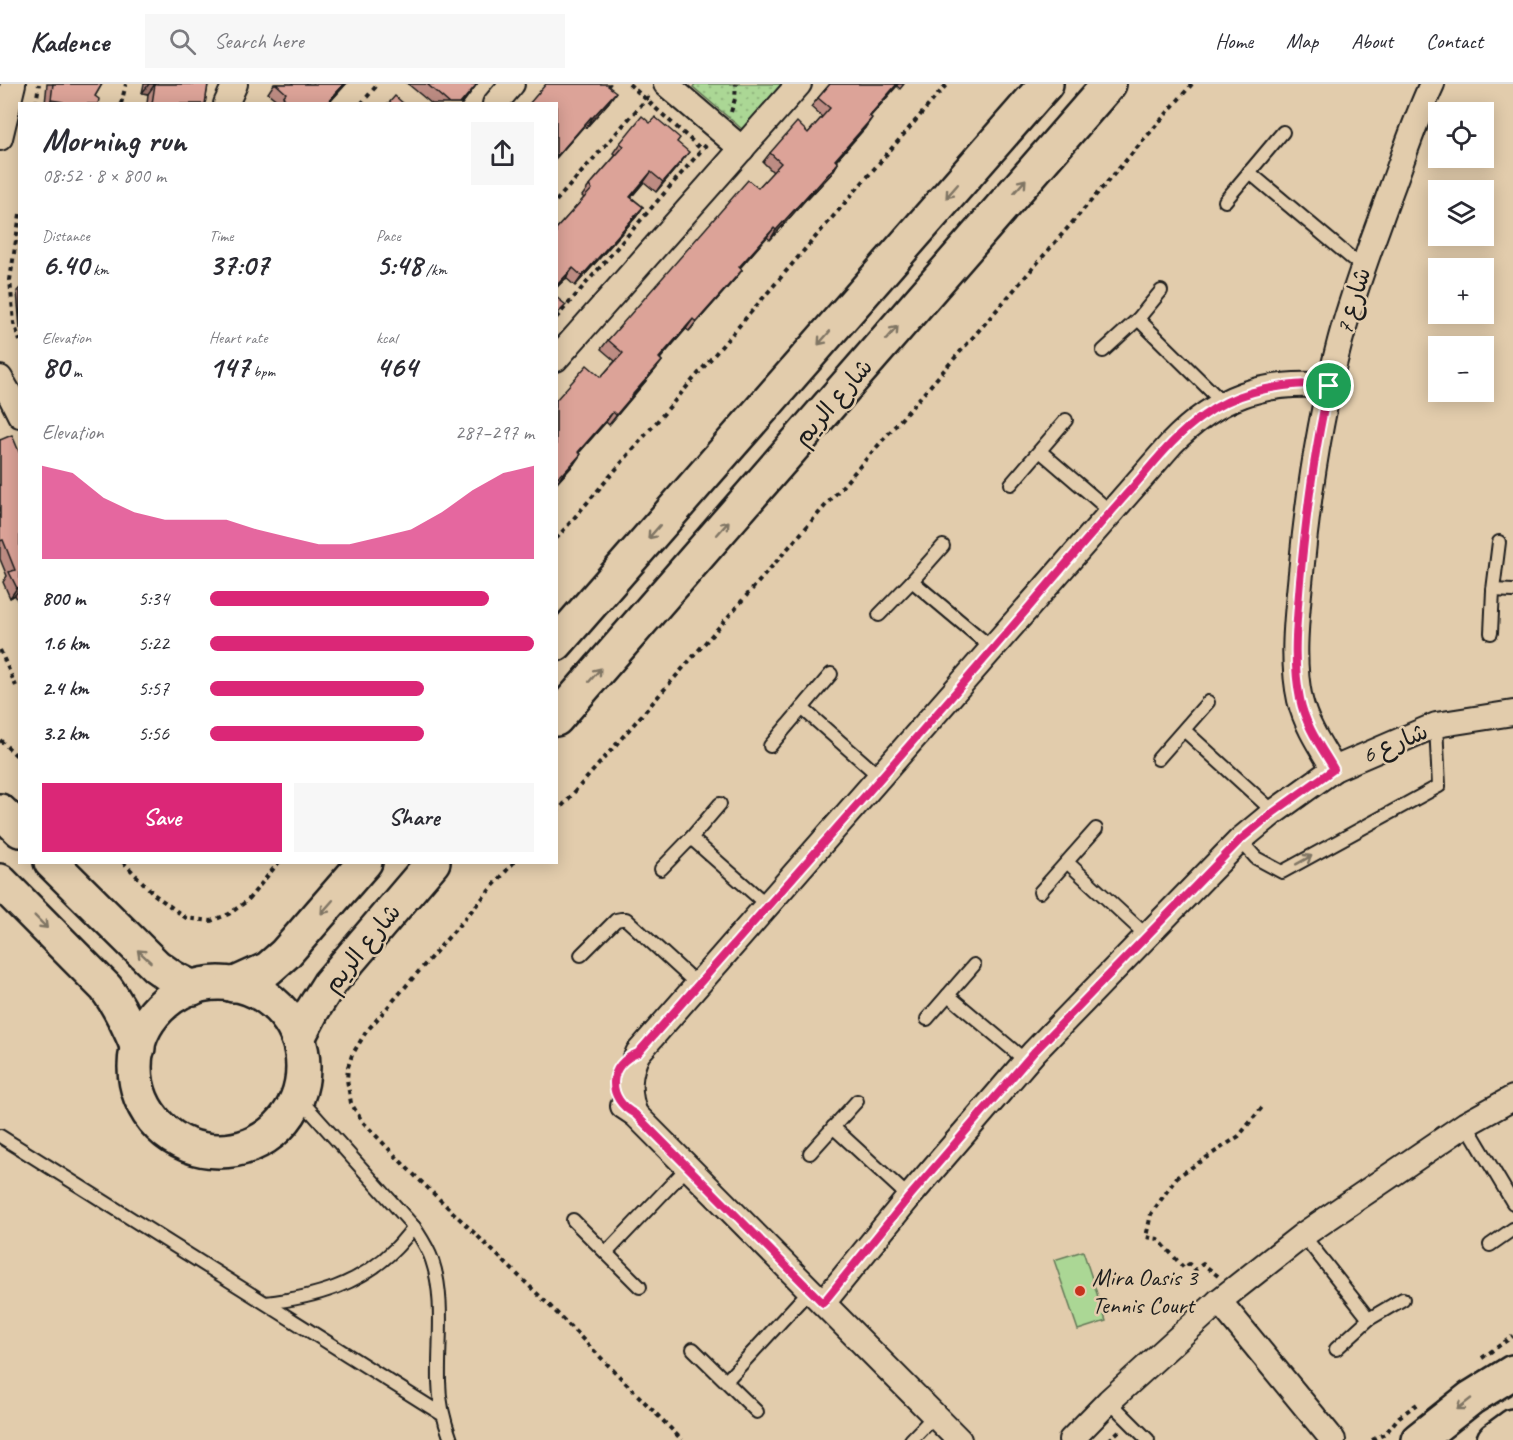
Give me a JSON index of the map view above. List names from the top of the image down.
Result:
{
  "streets": {
    "street": ["شارع 7", "شارع الريم", "شارع 6"]
  },
  "crossings": [
    ["شارع 7", "شارع 6"]
  ],
  "places": ["Mira Oasis 3 Tennis Court"],
  "page": {
    "header": "Kadence",
    "search": "Search here",
    "nav": [
      "Home",
      "Map",
      "About",
      "Contact"
    ],
    "map_buttons": ["+", "−"],
    "heading": ["Morning run", "08:52 · 8 × 800 m"],
    "stats": [
      ["Distance", "6.40 km"],
      ["Time", "37:07"],
      ["Pace", "5:48 /km"],
      ["Elevation", "80 m"],
      ["Heart rate", "147 bpm"],
      ["kcal", "464"]
    ],
    "chart": ["Elevation", "287–297 m"],
    "list": [
      {
        "name": "800 m",
        "note": "5:34"
      },
      {
        "name": "1.6 km",
        "note": "5:22"
      },
      {
        "name": "2.4 km",
        "note": "5:57"
      },
      {
        "name": "3.2 km",
        "note": "5:56"
      }
    ],
    "buttons": ["Save", "Share"]
  }
}
